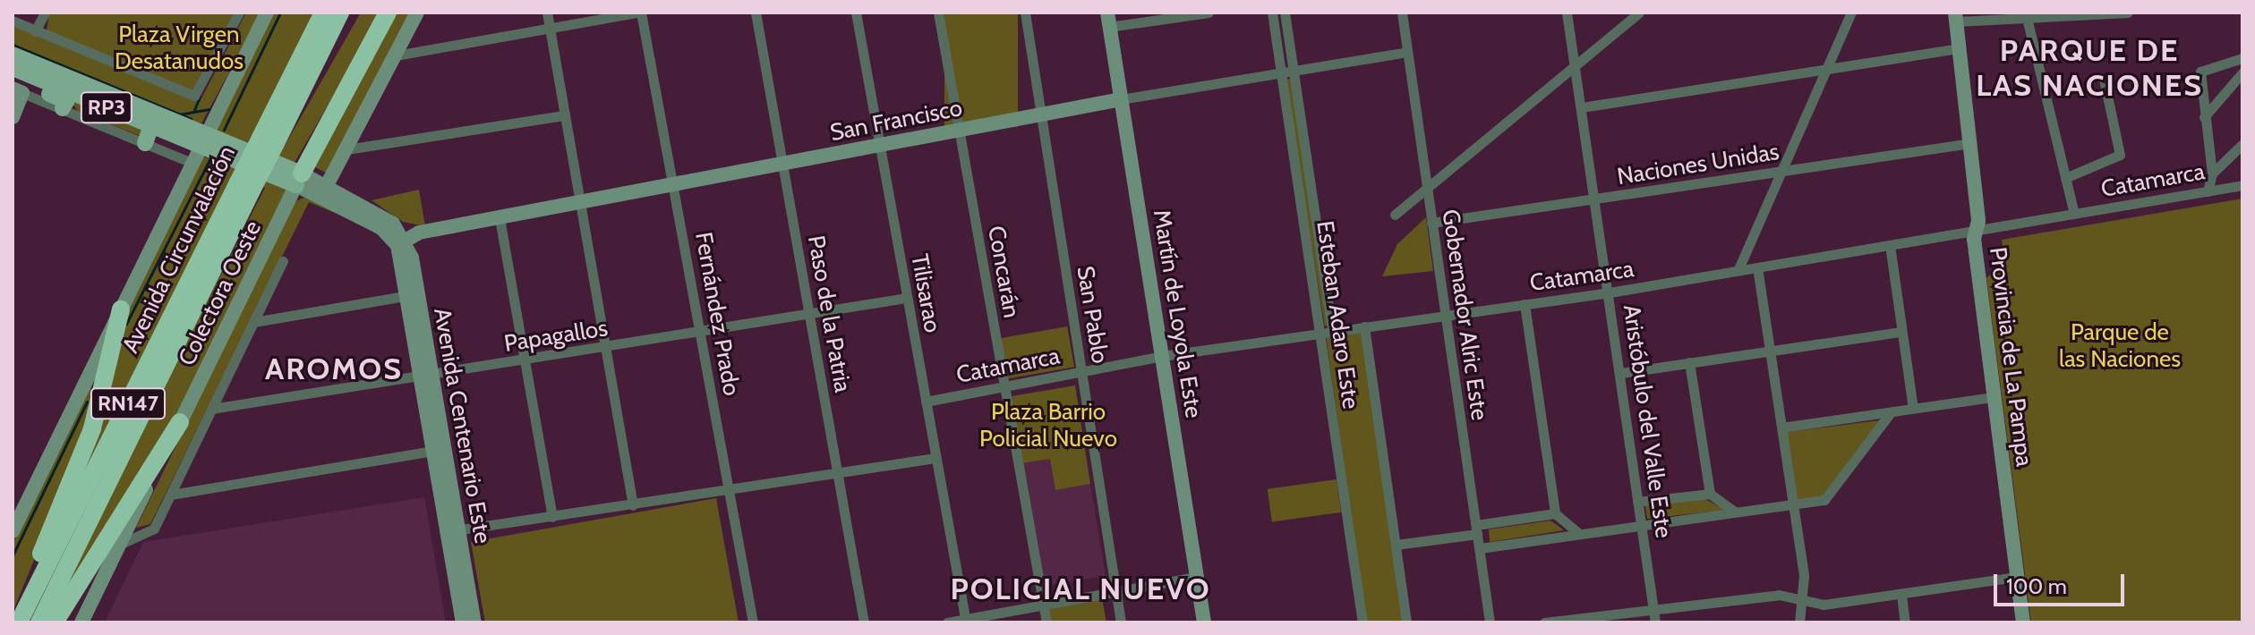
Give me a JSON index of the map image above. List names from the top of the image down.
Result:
{
  "streets": {
    "highway": ["Avenida Circunvalación", "RN147"],
    "main road": ["RP3"],
    "street": [
      "San Francisco",
      "Naciones Unidas",
      "Catamarca",
      "Concarán",
      "Colectora Oeste",
      "Tilisarao",
      "Fernández Prado",
      "Paso de la Patria",
      "Martín de Loyola Este",
      "San Pablo",
      "Esteban Adaro Este",
      "Gobernador Alric Este",
      "Papagallos",
      "Provincia de La Pampa",
      "Aristóbulo del Valle Este",
      "Avenida Centenario Este"
    ]
  },
  "crossings": [
    ["RP3", "Colectora Oeste"],
    ["San Francisco", "Concarán"],
    ["San Francisco", "Tilisarao"],
    ["San Francisco", "Fernández Prado"],
    ["San Francisco", "Paso de la Patria"],
    ["San Francisco", "Martín de Loyola Este"],
    ["San Francisco", "San Pablo"],
    ["San Francisco", "Esteban Adaro Este"],
    ["San Francisco", "Gobernador Alric Este"],
    ["San Francisco", "Avenida Centenario Este"],
    ["Naciones Unidas", "Gobernador Alric Este"],
    ["Naciones Unidas", "Provincia de La Pampa"],
    ["Naciones Unidas", "Aristóbulo del Valle Este"],
    ["Catamarca", "Concarán"],
    ["Catamarca", "Tilisarao"],
    ["Catamarca", "Martín de Loyola Este"],
    ["Catamarca", "San Pablo"],
    ["Catamarca", "Esteban Adaro Este"],
    ["Catamarca", "Gobernador Alric Este"],
    ["Catamarca", "Provincia de La Pampa"],
    ["Catamarca", "Aristóbulo del Valle Este"],
    ["Tilisarao", "Papagallos"],
    ["Fernández Prado", "Papagallos"],
    ["Paso de la Patria", "Papagallos"],
    ["Papagallos", "Avenida Centenario Este"]
  ],
  "districts": ["PARQUE DE LAS NACIONES", "AROMOS", "POLICIAL NUEVO"],
  "parks": ["Plaza Virgen Desatanudos", "Parque de las Naciones", "Plaza Barrio Policial Nuevo"],
  "scale_bar": "100 m"
}
